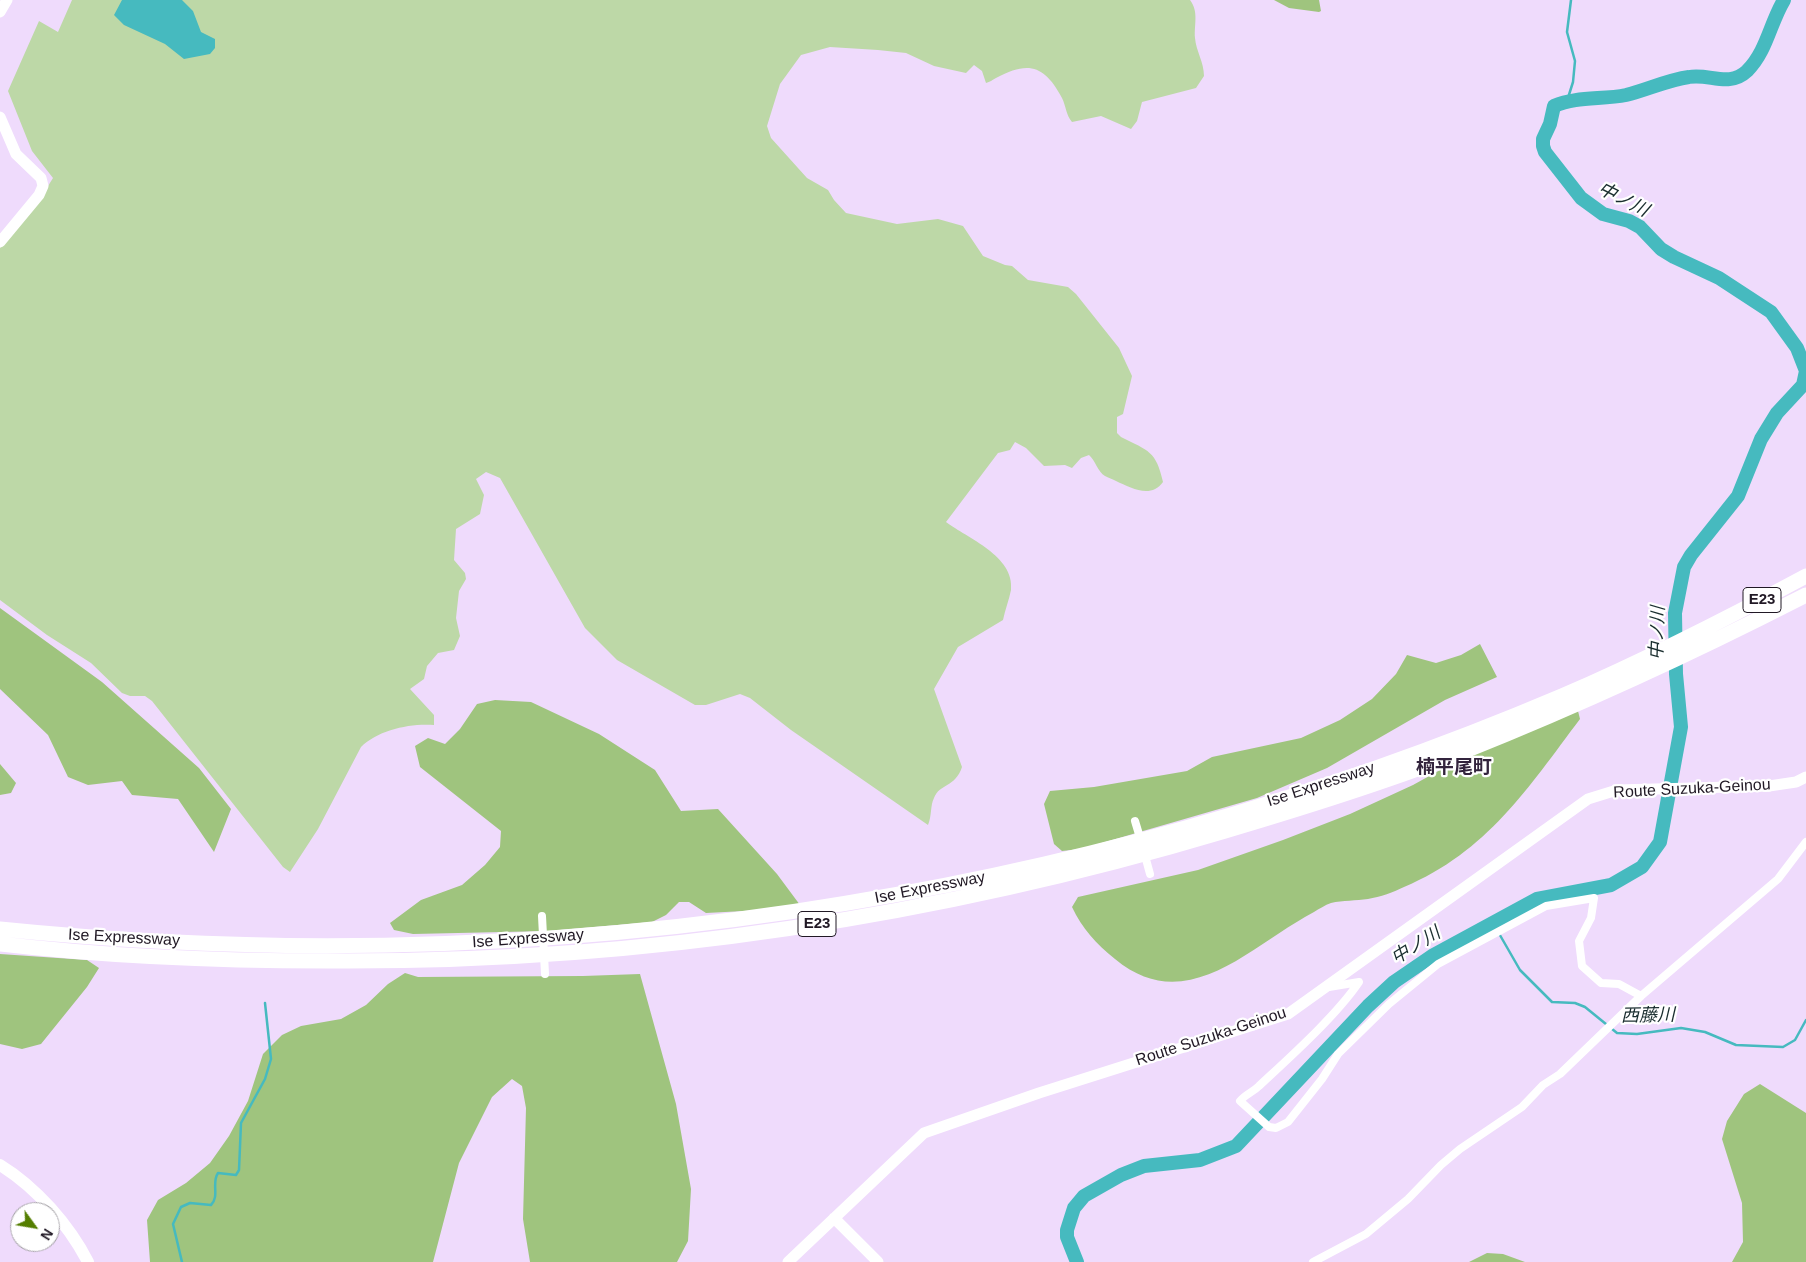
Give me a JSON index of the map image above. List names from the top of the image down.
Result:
{
  "streets": {
    "highway": ["E23", "Ise Expressway"],
    "main road": ["Route Suzuka-Geinou"]
  },
  "districts": ["楠平尾町"],
  "water": ["中ノ川", "西藤川"],
  "north": "bottom right"
}
